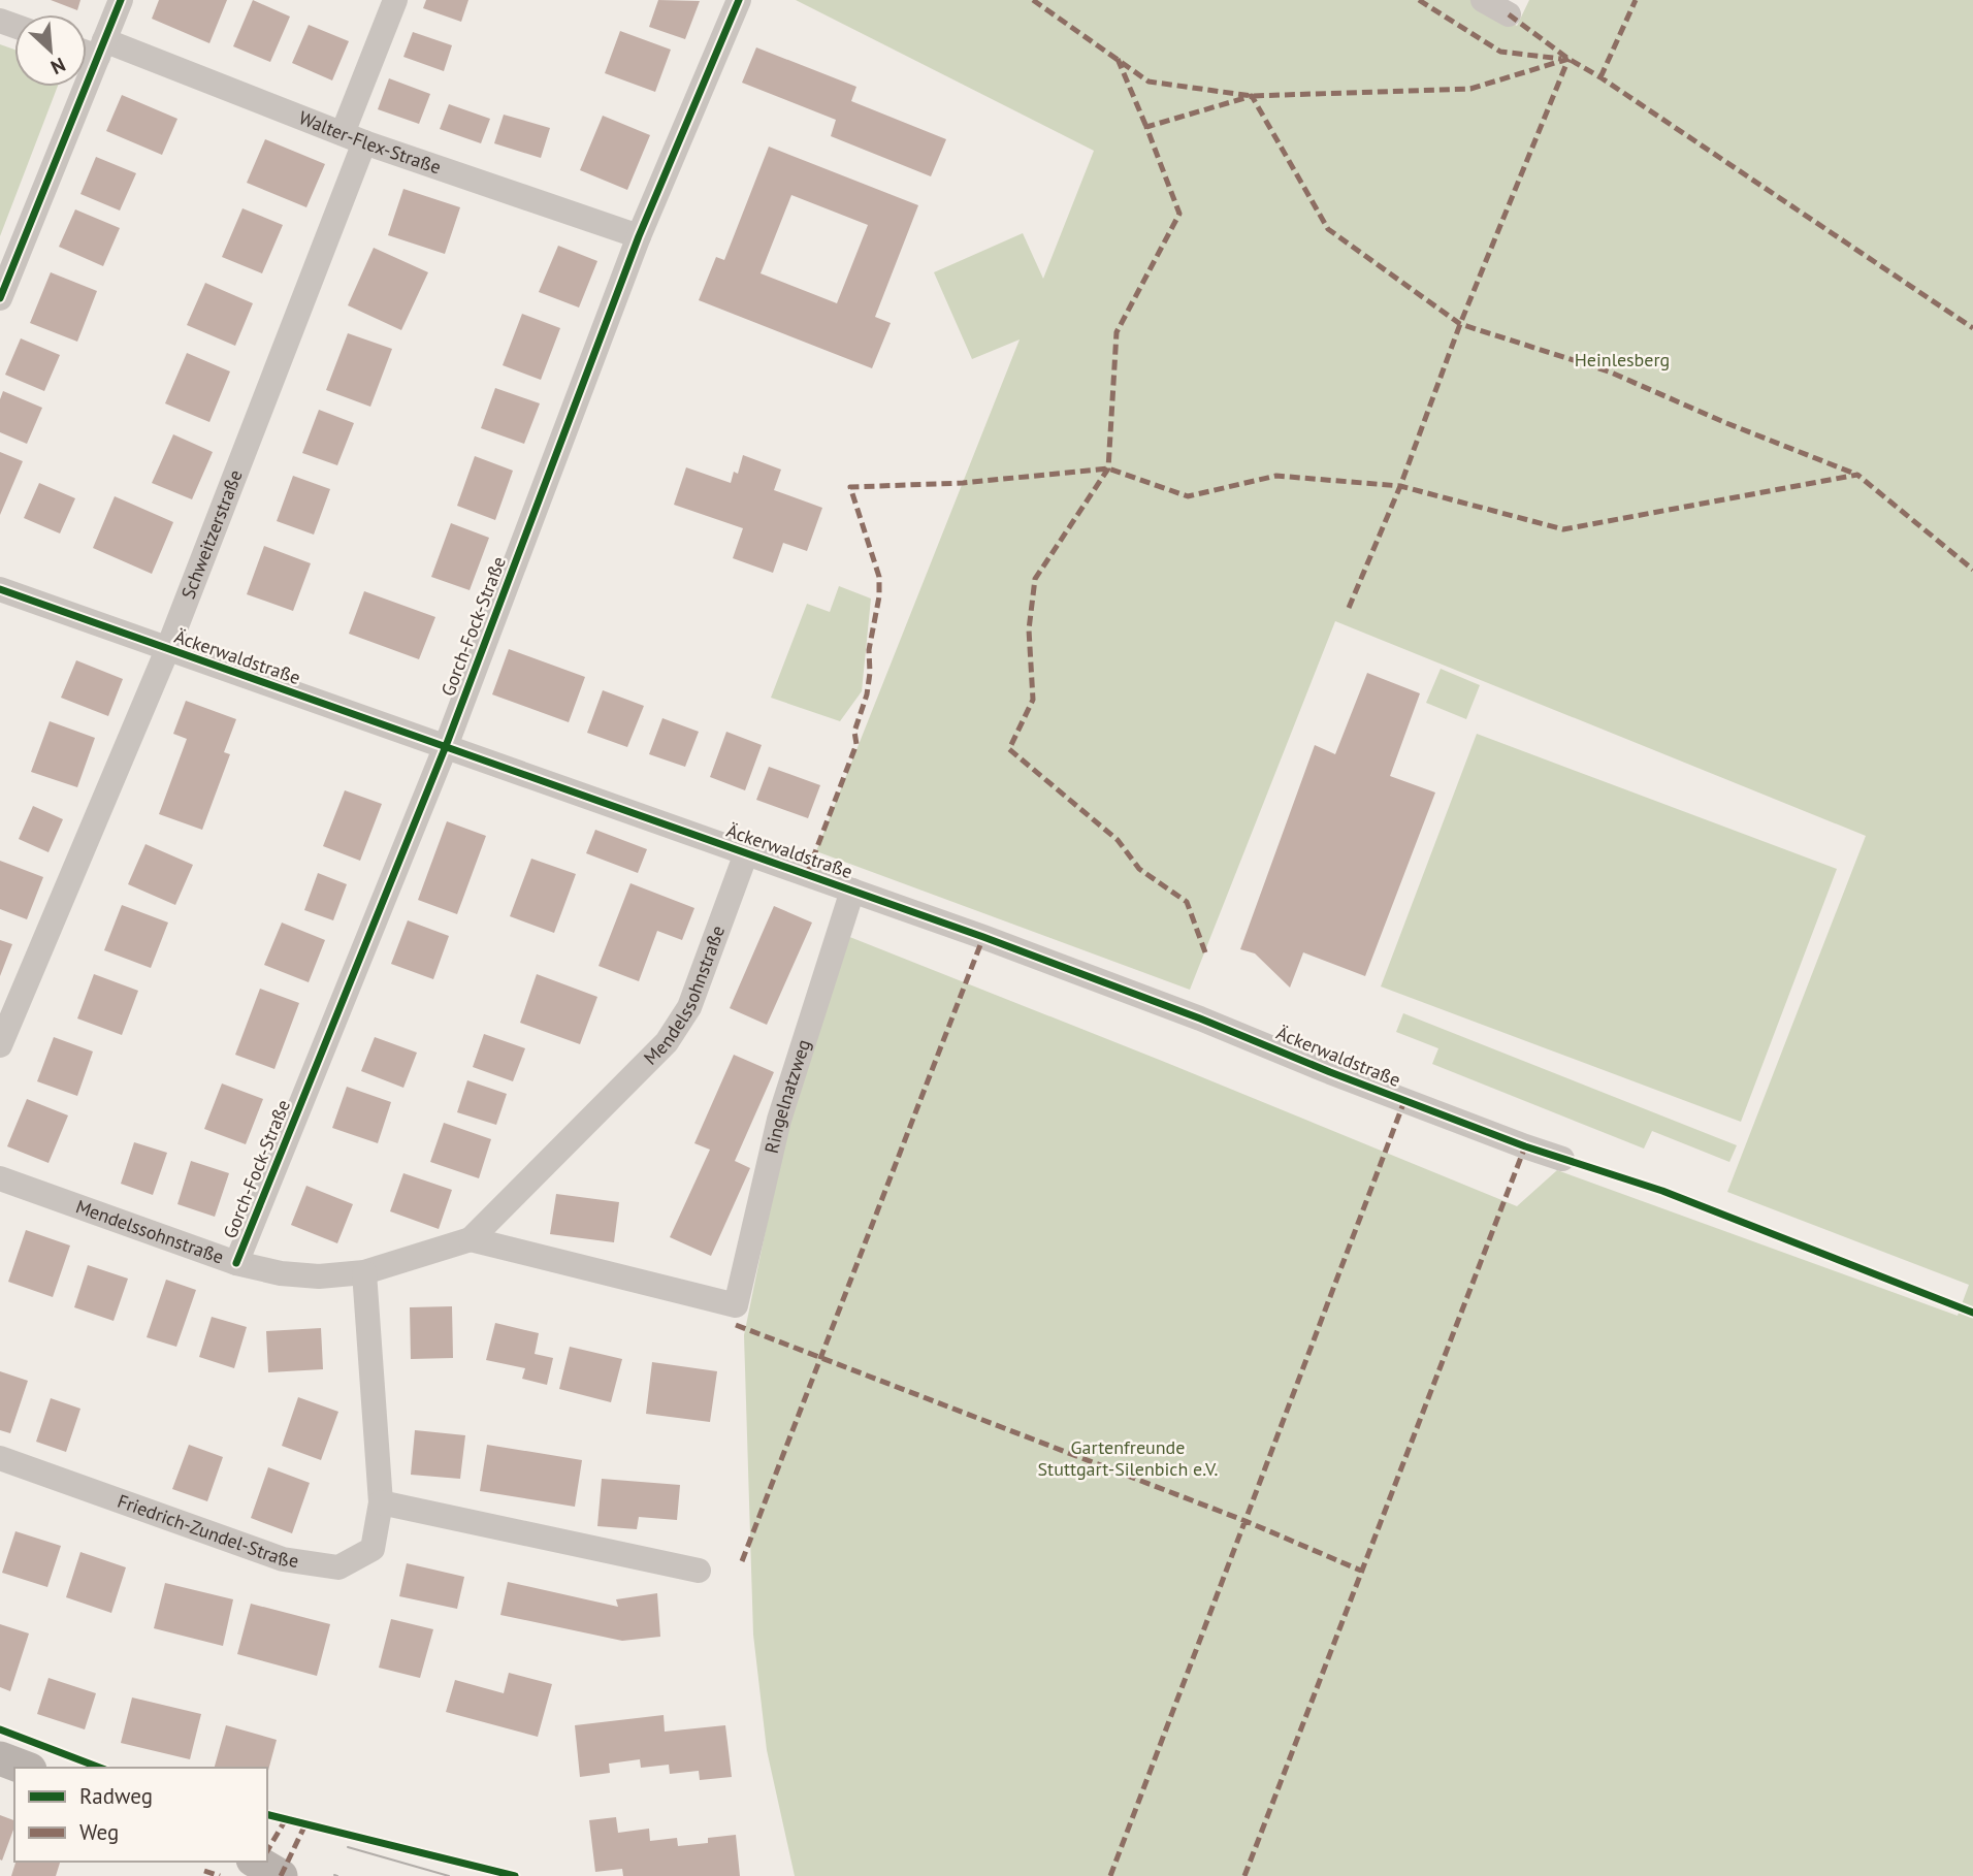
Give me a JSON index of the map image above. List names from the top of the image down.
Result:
{
  "streets": {
    "street": [
      "Walter-Flex-Straße",
      "Schweitzerstraße",
      "Gorch-Fock-Straße",
      "Äckerwaldstraße",
      "Mendelssohnstraße",
      "Ringelnatzweg",
      "Friedrich-Zundel-Straße"
    ]
  },
  "crossings": [
    ["Walter-Flex-Straße", "Schweitzerstraße"],
    ["Walter-Flex-Straße", "Gorch-Fock-Straße"],
    ["Schweitzerstraße", "Äckerwaldstraße"],
    ["Gorch-Fock-Straße", "Äckerwaldstraße"],
    ["Gorch-Fock-Straße", "Mendelssohnstraße"],
    ["Äckerwaldstraße", "Mendelssohnstraße"],
    ["Äckerwaldstraße", "Ringelnatzweg"],
    ["Mendelssohnstraße", "Ringelnatzweg"],
    ["Mendelssohnstraße", "Friedrich-Zundel-Straße"]
  ],
  "parks": ["Heinlesberg", "Gartenfreunde Stuttgart-Silenbich e.V."],
  "legend": ["Radweg", "Weg"],
  "north": "bottom right"
}
